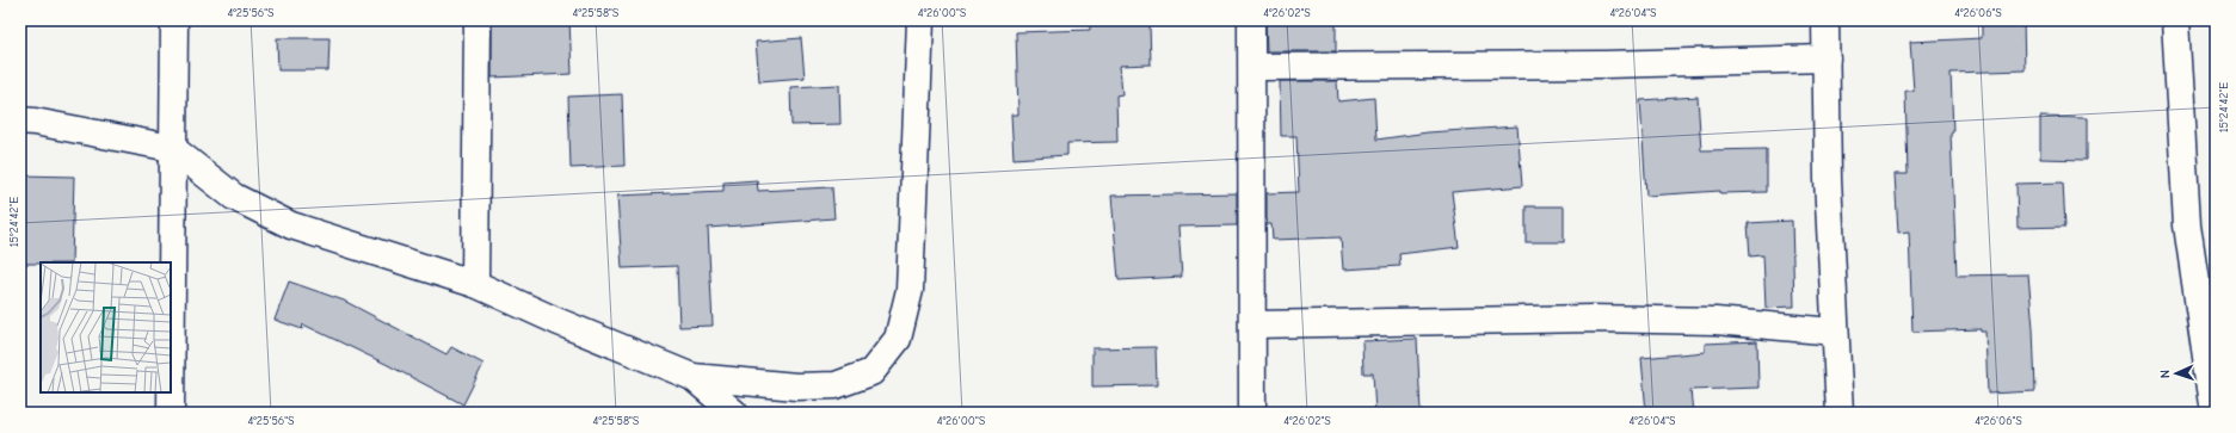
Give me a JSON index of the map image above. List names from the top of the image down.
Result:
{
  "north": "left",
  "coordinates": [
    "4°25'56\"S",
    "4°25'58\"S",
    "4°26'00\"S",
    "4°26'02\"S",
    "4°26'04\"S",
    "4°26'06\"S",
    "15°24'42\"E"
  ]
}
